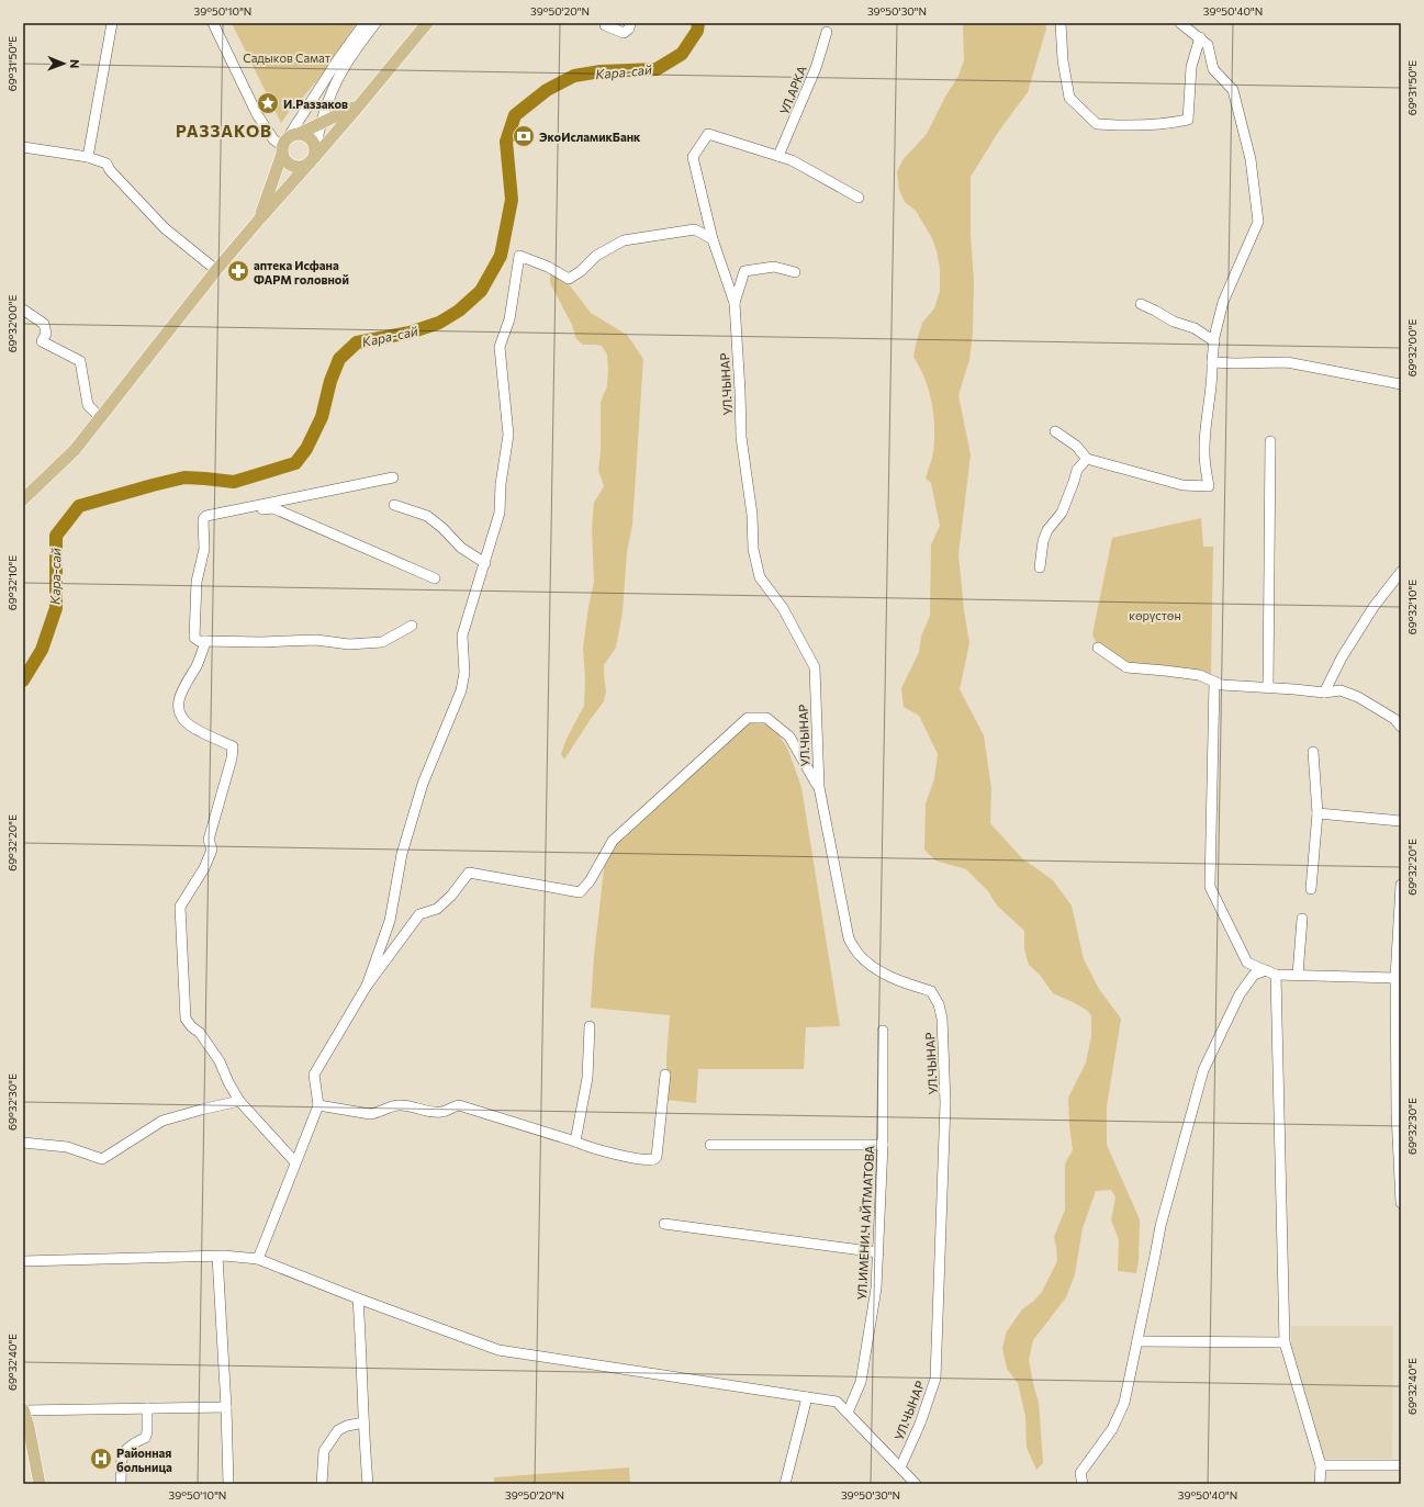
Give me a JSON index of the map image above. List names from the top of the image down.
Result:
{
  "streets": {
    "street": ["УЛ.АРКА", "УЛ.ЧЫНАР", "УЛ.ИМЕНИ.Ч АЙТМАТОВА"]
  },
  "crossings": [
    ["УЛ.АРКА", "УЛ.ЧЫНАР"]
  ],
  "districts": ["РАЗЗАКОВ"],
  "water": ["Кара-сай"],
  "parks": ["Садыков Самат", "көрүстөн"],
  "places": {
    "place": ["И.Раззаков"],
    "bank": ["ЭкоИсламикБанк"],
    "pharmacy": ["аптека Исфана ФАРМ головной"],
    "hospital": ["Районная больница"]
  },
  "north": "right",
  "coordinates": [
    "39°50'10\"N",
    "39°50'20\"N",
    "39°50'30\"N",
    "39°50'40\"N",
    "69°31'50\"E",
    "69°32'00\"E",
    "69°32'10\"E",
    "69°32'20\"E",
    "69°32'30\"E",
    "69°32'40\"E"
  ]
}
